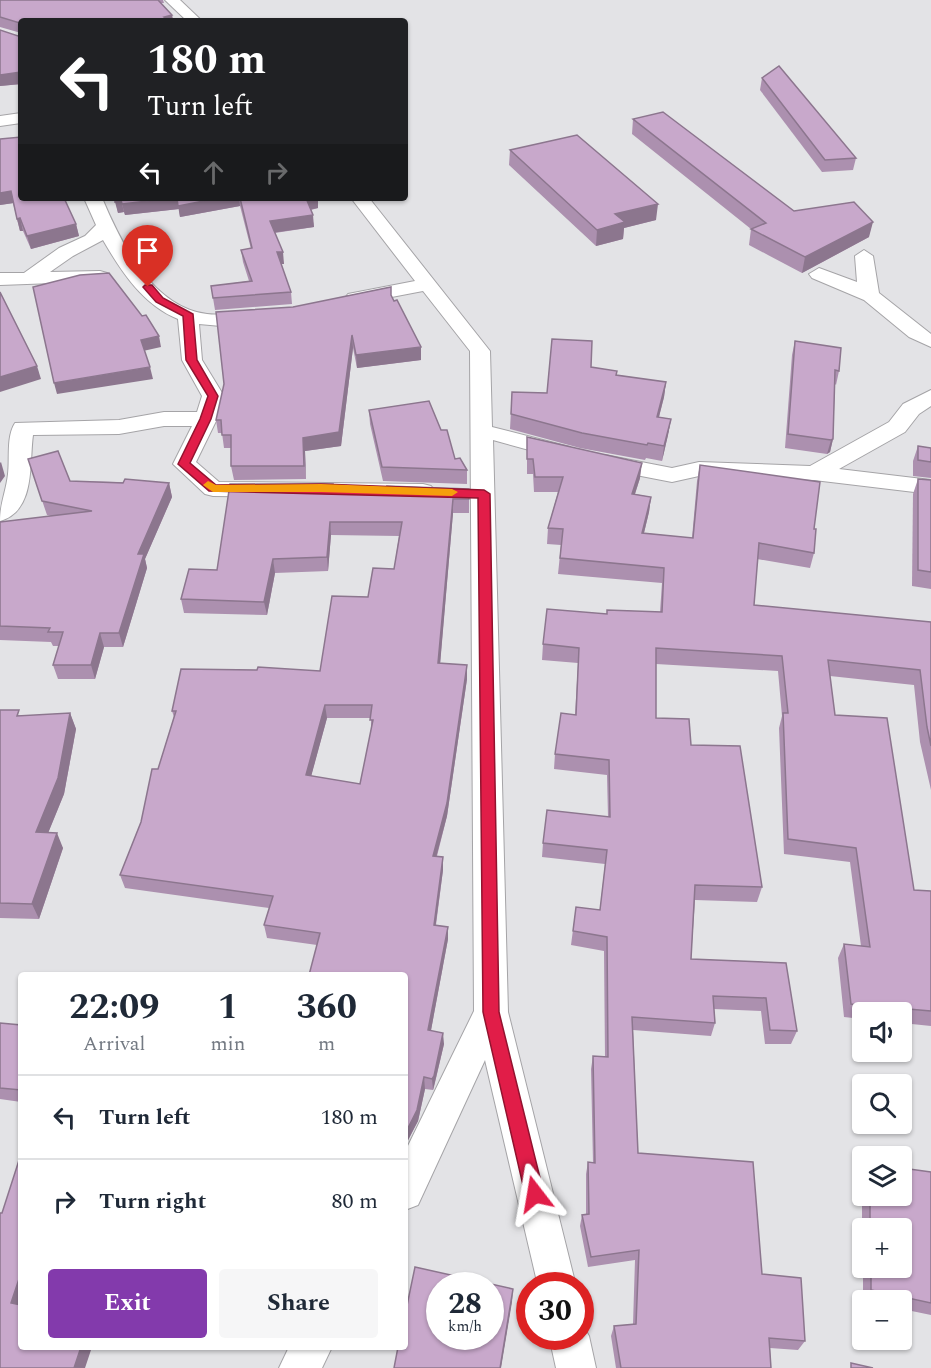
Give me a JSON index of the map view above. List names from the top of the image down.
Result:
{
  "page": {
    "turn": ["180 m", "Turn left"],
    "eta": [
      "22:09",
      "Arrival",
      "1",
      "min",
      "360",
      "m"
    ],
    "map_buttons": ["+", "−"],
    "list": [
      {
        "name": "Turn left",
        "value": "180 m"
      },
      {
        "name": "Turn right",
        "value": "80 m"
      }
    ],
    "buttons": ["Exit", "Share"],
    "speed": "28 km/h",
    "limit": "30"
  }
}
